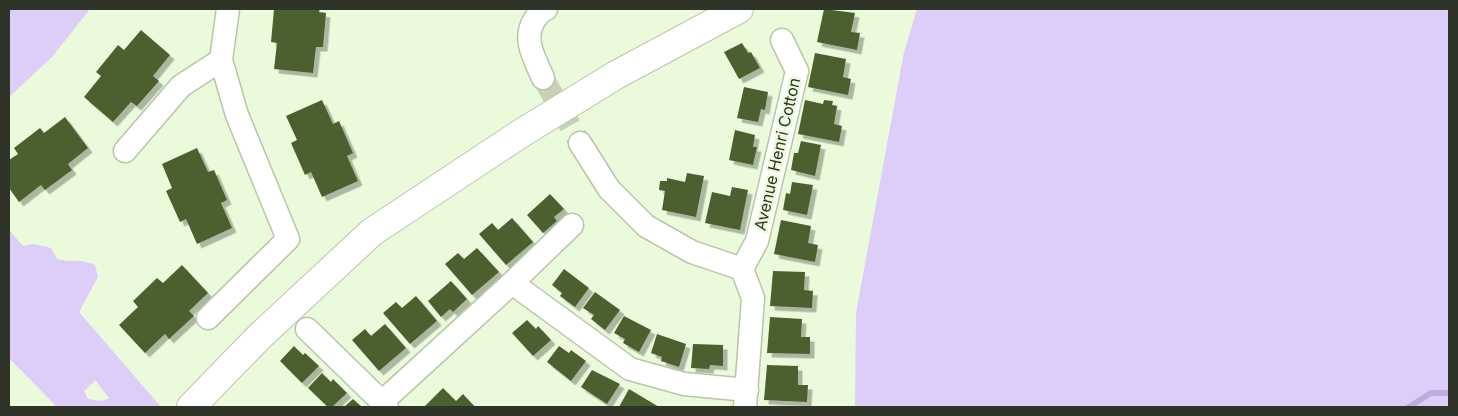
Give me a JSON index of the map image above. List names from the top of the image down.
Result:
{
  "streets": {
    "street": ["Avenue Henri Cotton"]
  }
}
